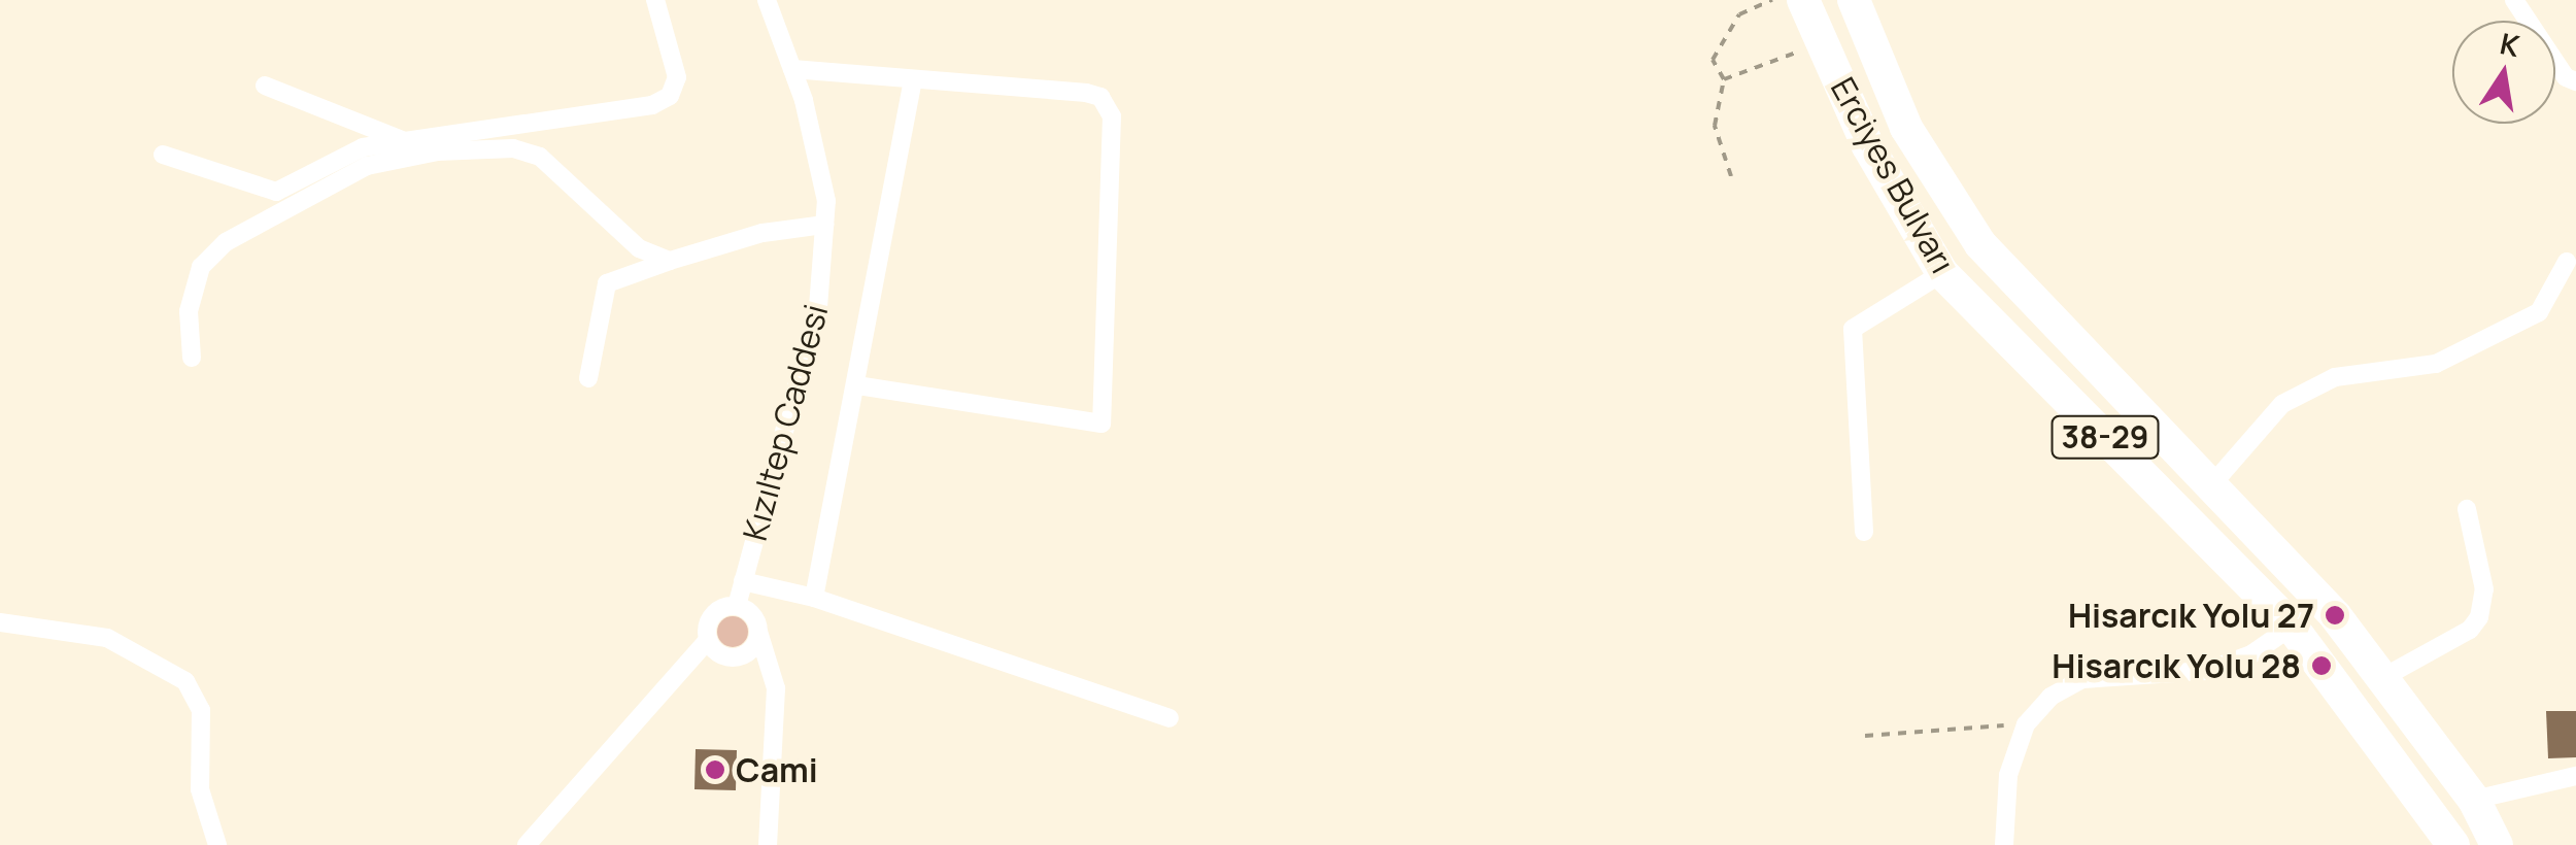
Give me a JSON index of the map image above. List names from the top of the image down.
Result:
{
  "streets": {
    "highway": ["Erciyes Bulvarı", "38-29"],
    "street": ["Kızıltep Caddesi"]
  },
  "places": ["Hisarcık Yolu 27", "Hisarcık Yolu 28", "Cami"],
  "north": "top"
}
